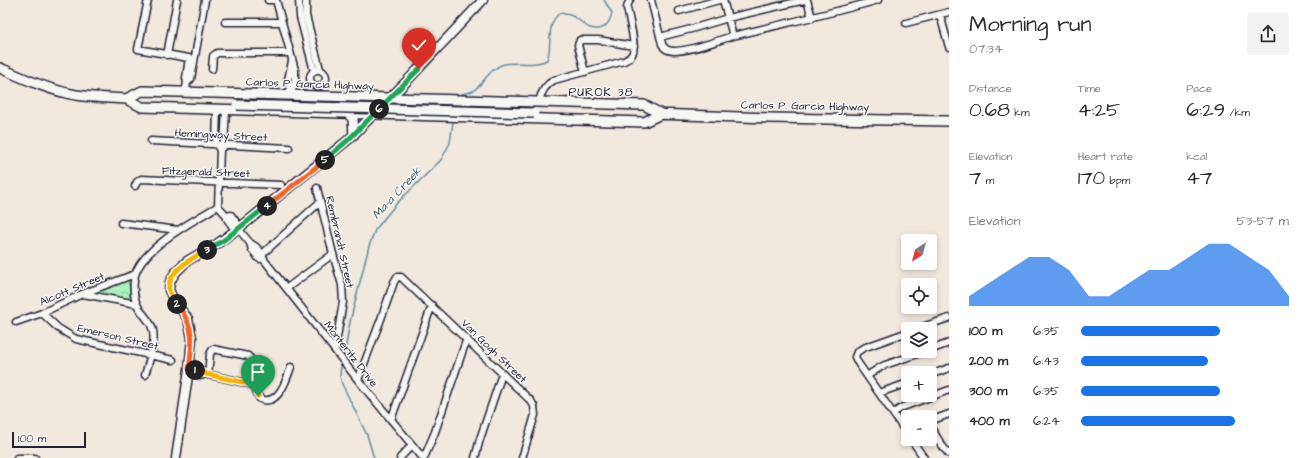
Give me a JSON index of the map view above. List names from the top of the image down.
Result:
{
  "streets": {
    "highway": ["Carlos P. Garcia Highway"],
    "street": [
      "Hemingway Street",
      "Fitzgerald Street",
      "Rembrandt Street",
      "Alcott Street",
      "Emerson Street",
      "Van Gogh Street",
      "Monteritz Drive"
    ]
  },
  "crossings": [
    ["Rembrandt Street", "Monteritz Drive"],
    ["Alcott Street", "Emerson Street"],
    ["Van Gogh Street", "Monteritz Drive"]
  ],
  "districts": ["PUROK 38"],
  "water": ["Ma-a Creek"],
  "scale_bar": "100 m",
  "north": "bottom left",
  "page": {
    "heading": ["Morning run", "07:34"],
    "stats": [
      ["Distance", "0.68 km"],
      ["Time", "4:25"],
      ["Pace", "6:29 /km"],
      ["Elevation", "7 m"],
      ["Heart rate", "170 bpm"],
      ["kcal", "47"]
    ],
    "pins": [
      "6",
      "5",
      "4",
      "3",
      "2",
      "1"
    ],
    "chart": ["Elevation", "53–57 m"],
    "map_buttons": ["+", "−"],
    "list": [
      {
        "name": "100 m",
        "note": "6:35"
      },
      {
        "name": "200 m",
        "note": "6:43"
      },
      {
        "name": "300 m",
        "note": "6:35"
      },
      {
        "name": "400 m",
        "note": "6:24"
      }
    ],
    "scale": "100 m"
  }
}
